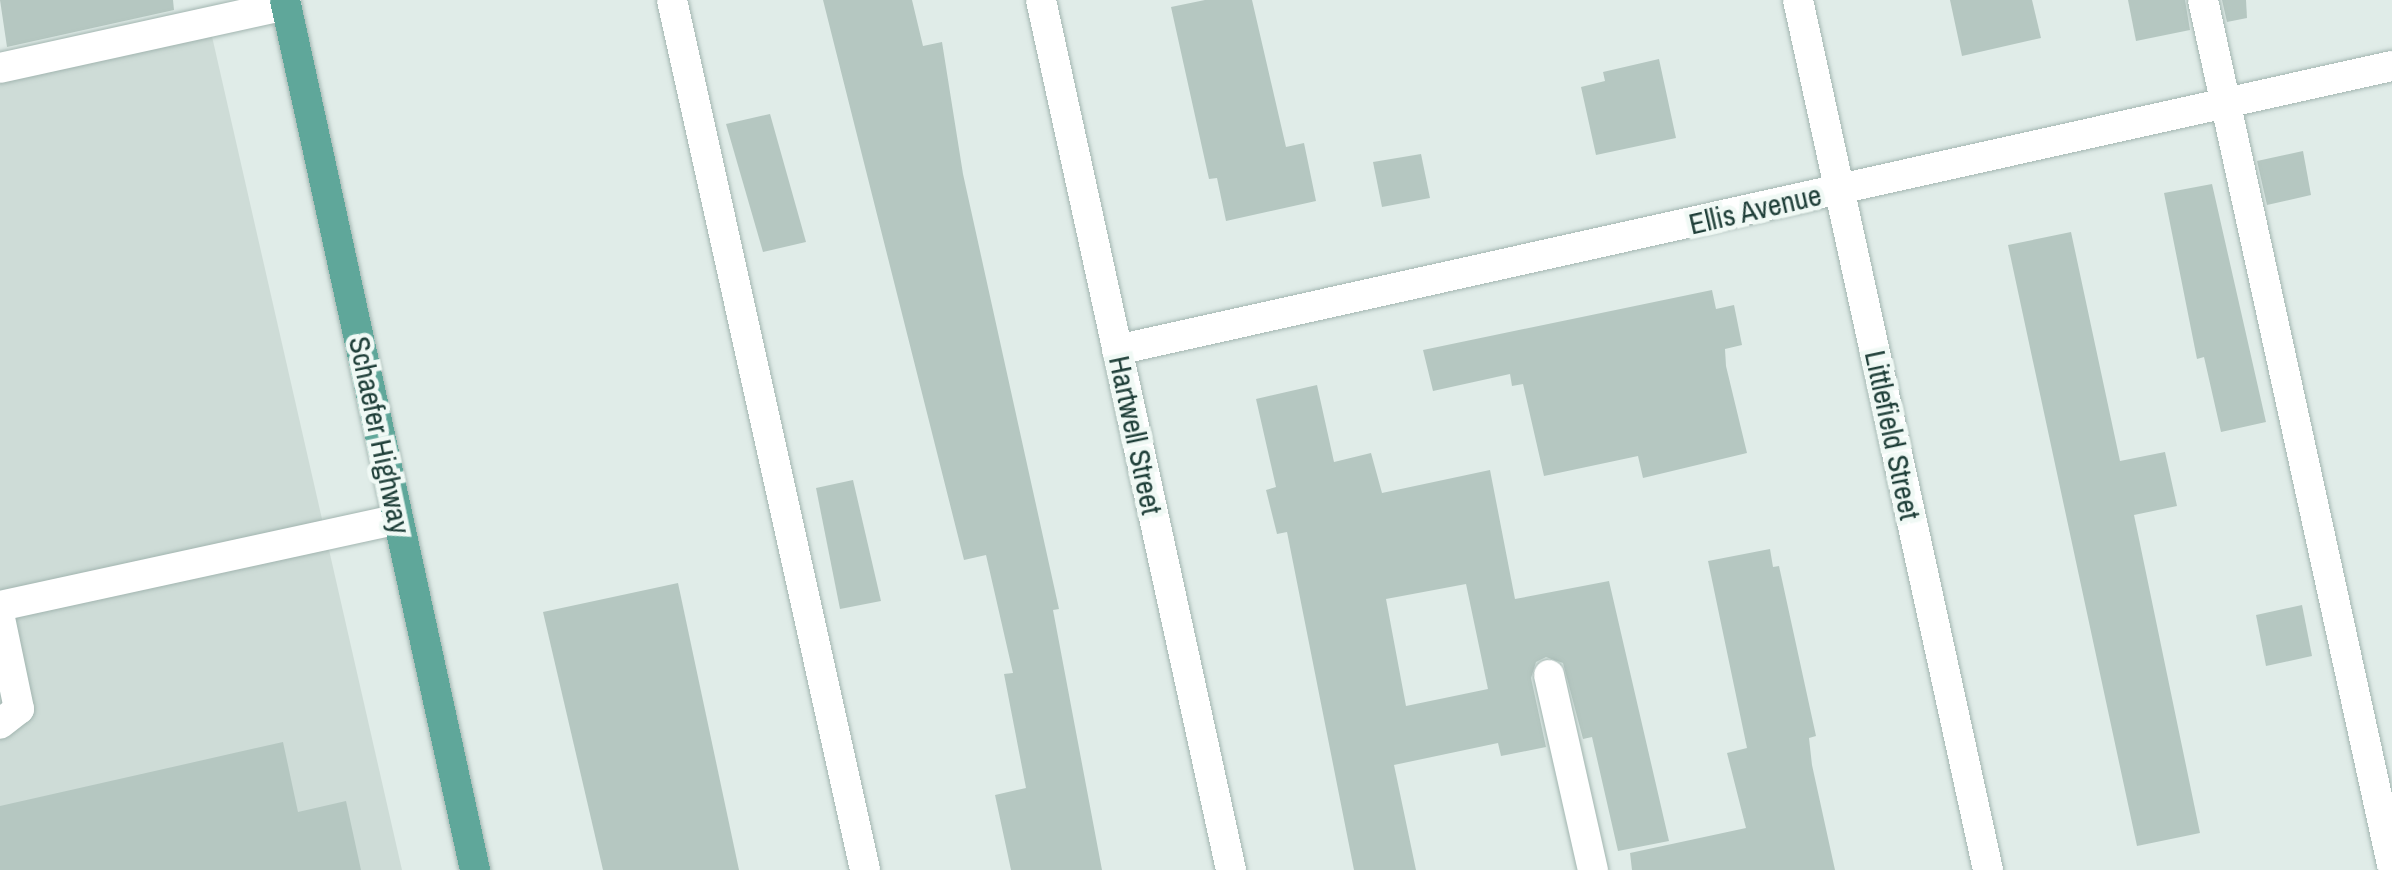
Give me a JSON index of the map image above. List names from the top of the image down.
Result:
{
  "streets": {
    "main road": ["Schaefer Highway"],
    "street": ["Ellis Avenue", "Hartwell Street", "Littlefield Street"]
  },
  "crossings": [
    ["Ellis Avenue", "Hartwell Street"],
    ["Ellis Avenue", "Littlefield Street"]
  ]
}
